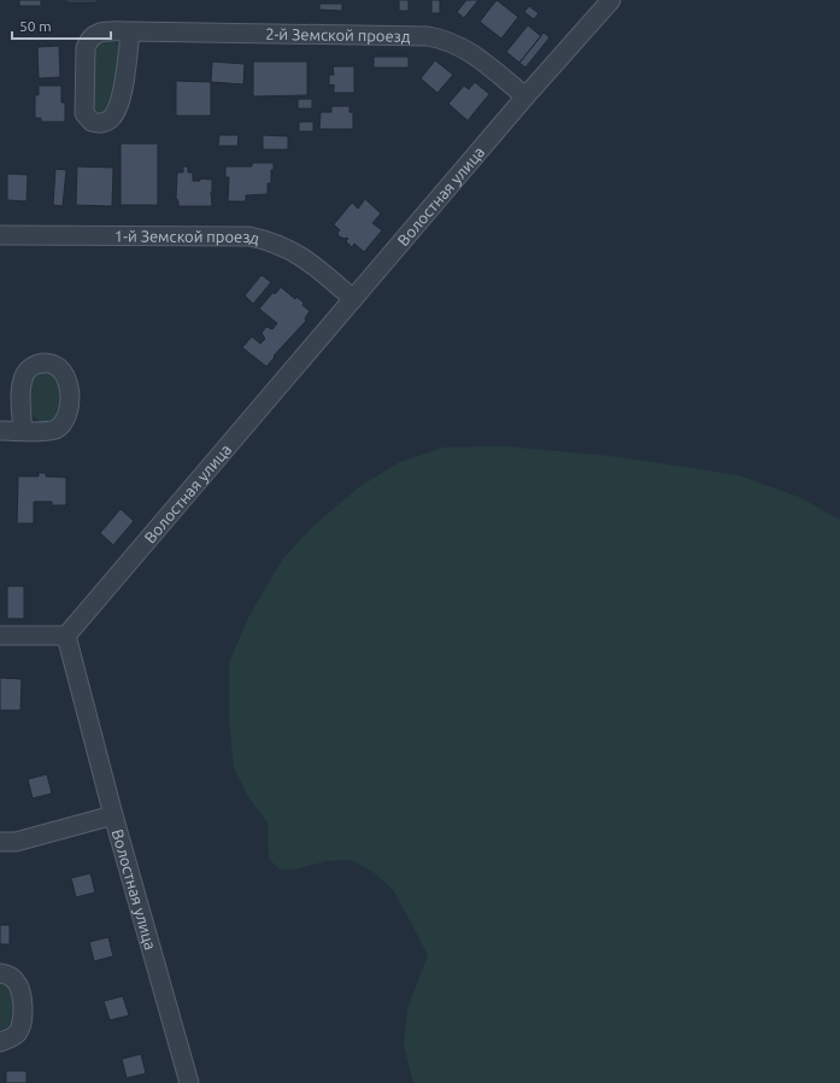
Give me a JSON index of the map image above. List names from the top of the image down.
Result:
{
  "streets": {
    "street": ["2-й Земской проезд", "Волостная улица", "1-й Земской проезд"]
  },
  "crossings": [
    ["2-й Земской проезд", "Волостная улица"],
    ["Волостная улица", "1-й Земской проезд"]
  ],
  "scale_bar": "50 m"
}
